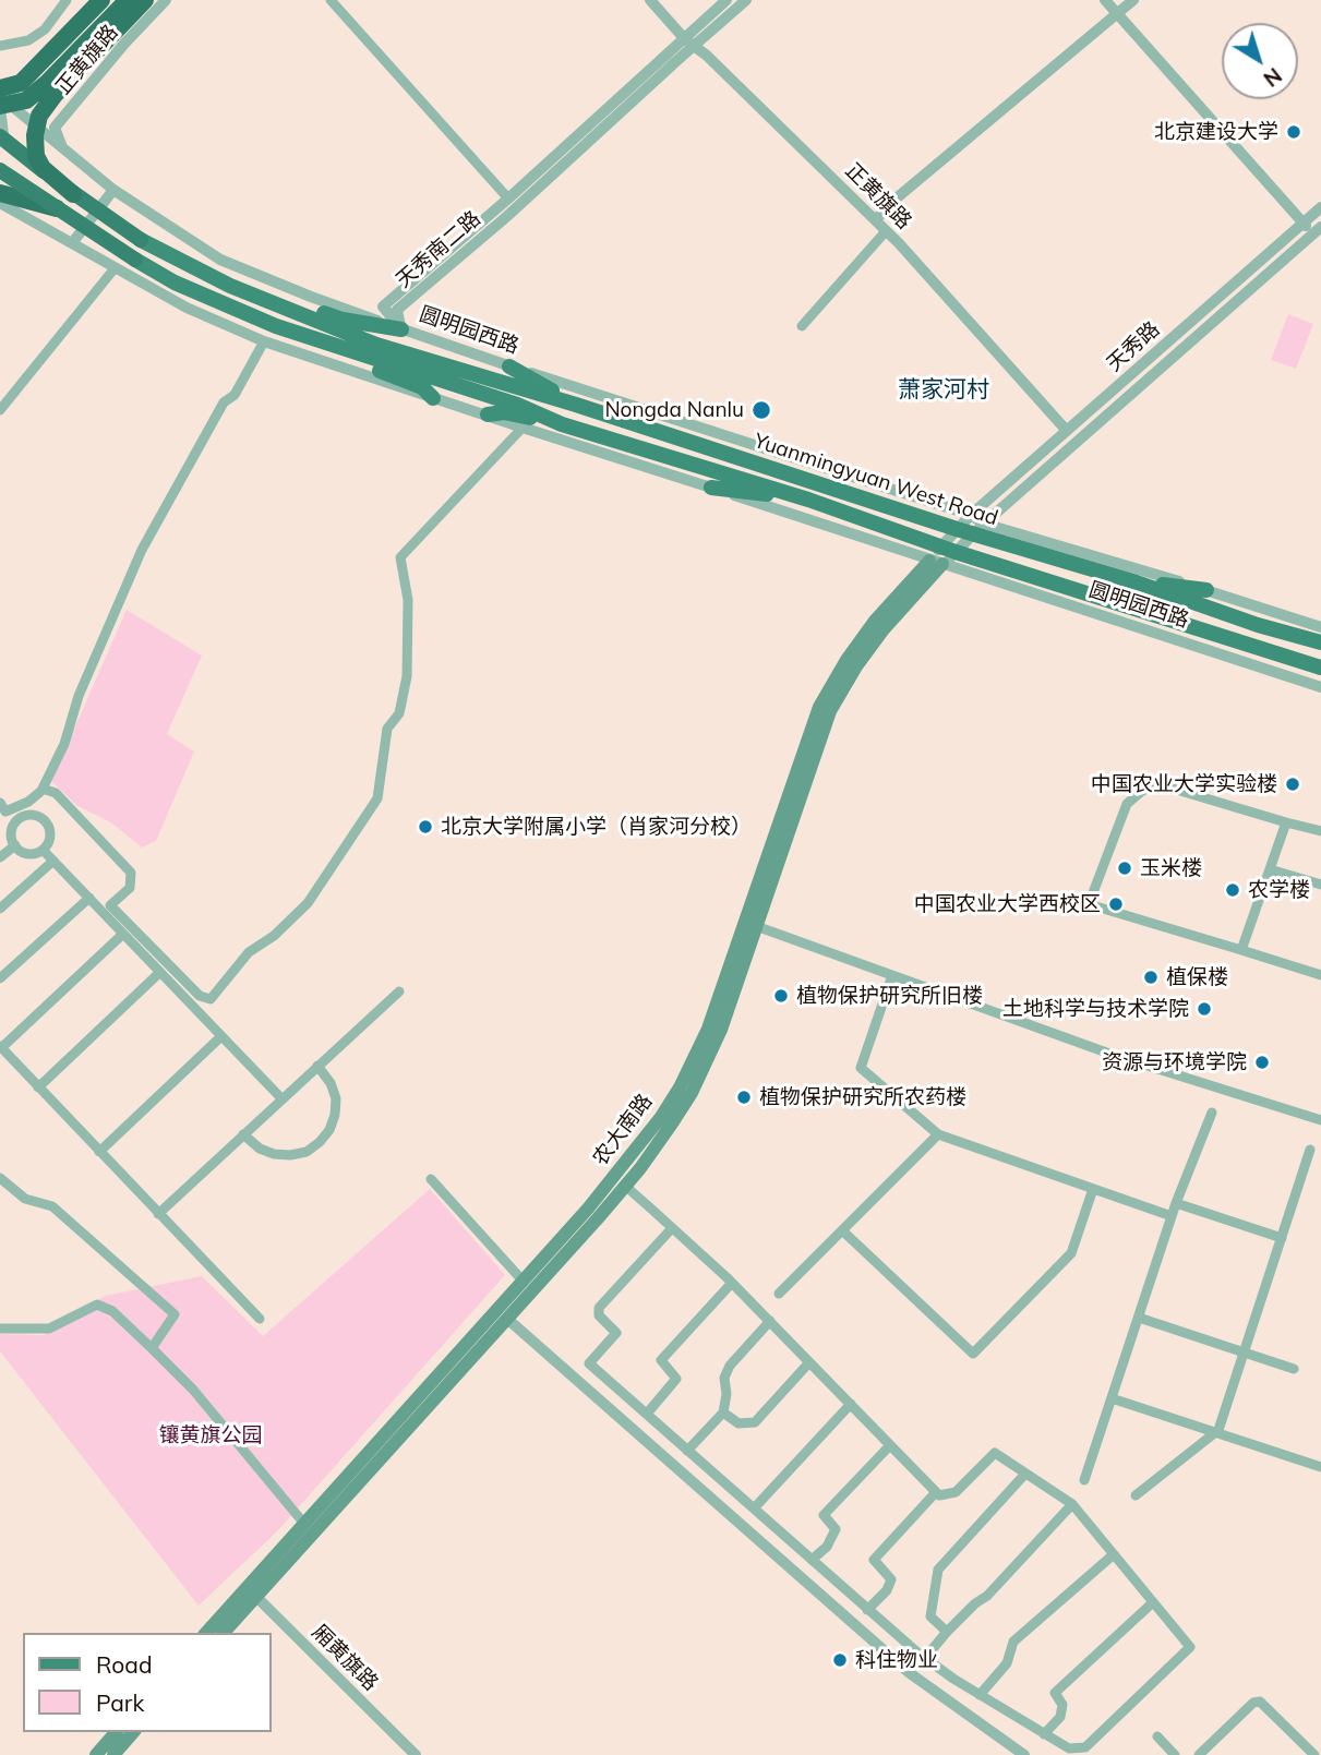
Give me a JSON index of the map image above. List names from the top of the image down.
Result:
{
  "streets": {
    "main road": ["Yuanmingyuan West Road", "农大南路"],
    "street": [
      "正黄旗路",
      "天秀南二路",
      "圆明园西路",
      "天秀路",
      "厢黄旗路"
    ]
  },
  "crossings": [
    ["正黄旗路", "天秀南二路"],
    ["正黄旗路", "圆明园西路"],
    ["正黄旗路", "天秀路"],
    ["天秀南二路", "圆明园西路"],
    ["圆明园西路", "天秀路"],
    ["圆明园西路", "Yuanmingyuan West Road"],
    ["圆明园西路", "农大南路"],
    ["天秀路", "Yuanmingyuan West Road"],
    ["农大南路", "厢黄旗路"]
  ],
  "districts": ["萧家河村"],
  "parks": ["镶黄旗公园"],
  "places": [
    "北京建设大学",
    "Nongda Nanlu",
    "中国农业大学实验楼",
    "北京大学附属小学（肖家河分校）",
    "玉米楼",
    "农学楼",
    "中国农业大学西校区",
    "植保楼",
    "植物保护研究所旧楼",
    "土地科学与技术学院",
    "资源与环境学院",
    "植物保护研究所农药楼",
    "科住物业"
  ],
  "legend": ["Road", "Park"],
  "north": "bottom right"
}
